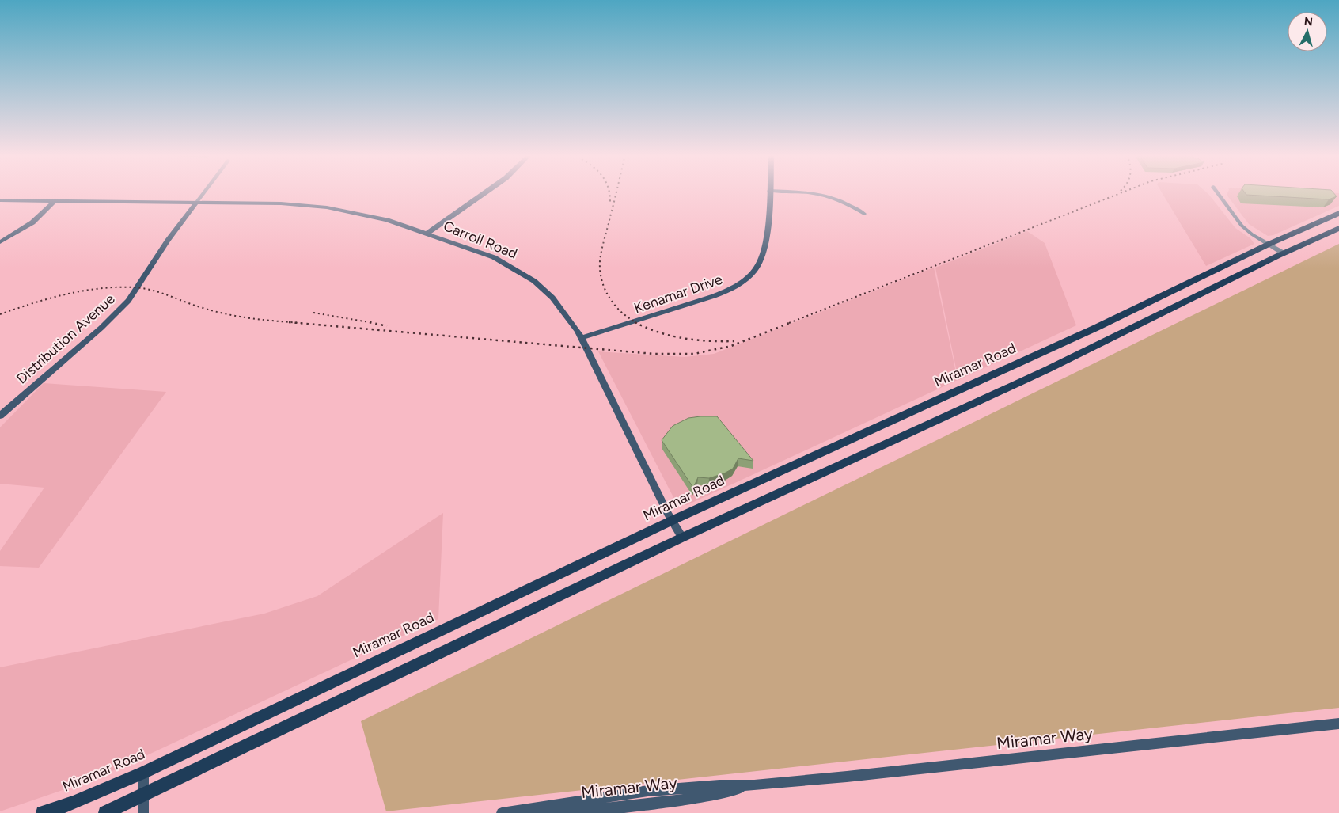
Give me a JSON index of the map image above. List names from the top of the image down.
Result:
{
  "streets": {
    "main road": ["Miramar Road"],
    "street": [
      "Carroll Road",
      "Kenamar Drive",
      "Distribution Avenue",
      "Miramar Way"
    ]
  },
  "crossings": [
    ["Carroll Road", "Kenamar Drive"],
    ["Carroll Road", "Distribution Avenue"],
    ["Carroll Road", "Miramar Road"]
  ],
  "north": "top"
}
